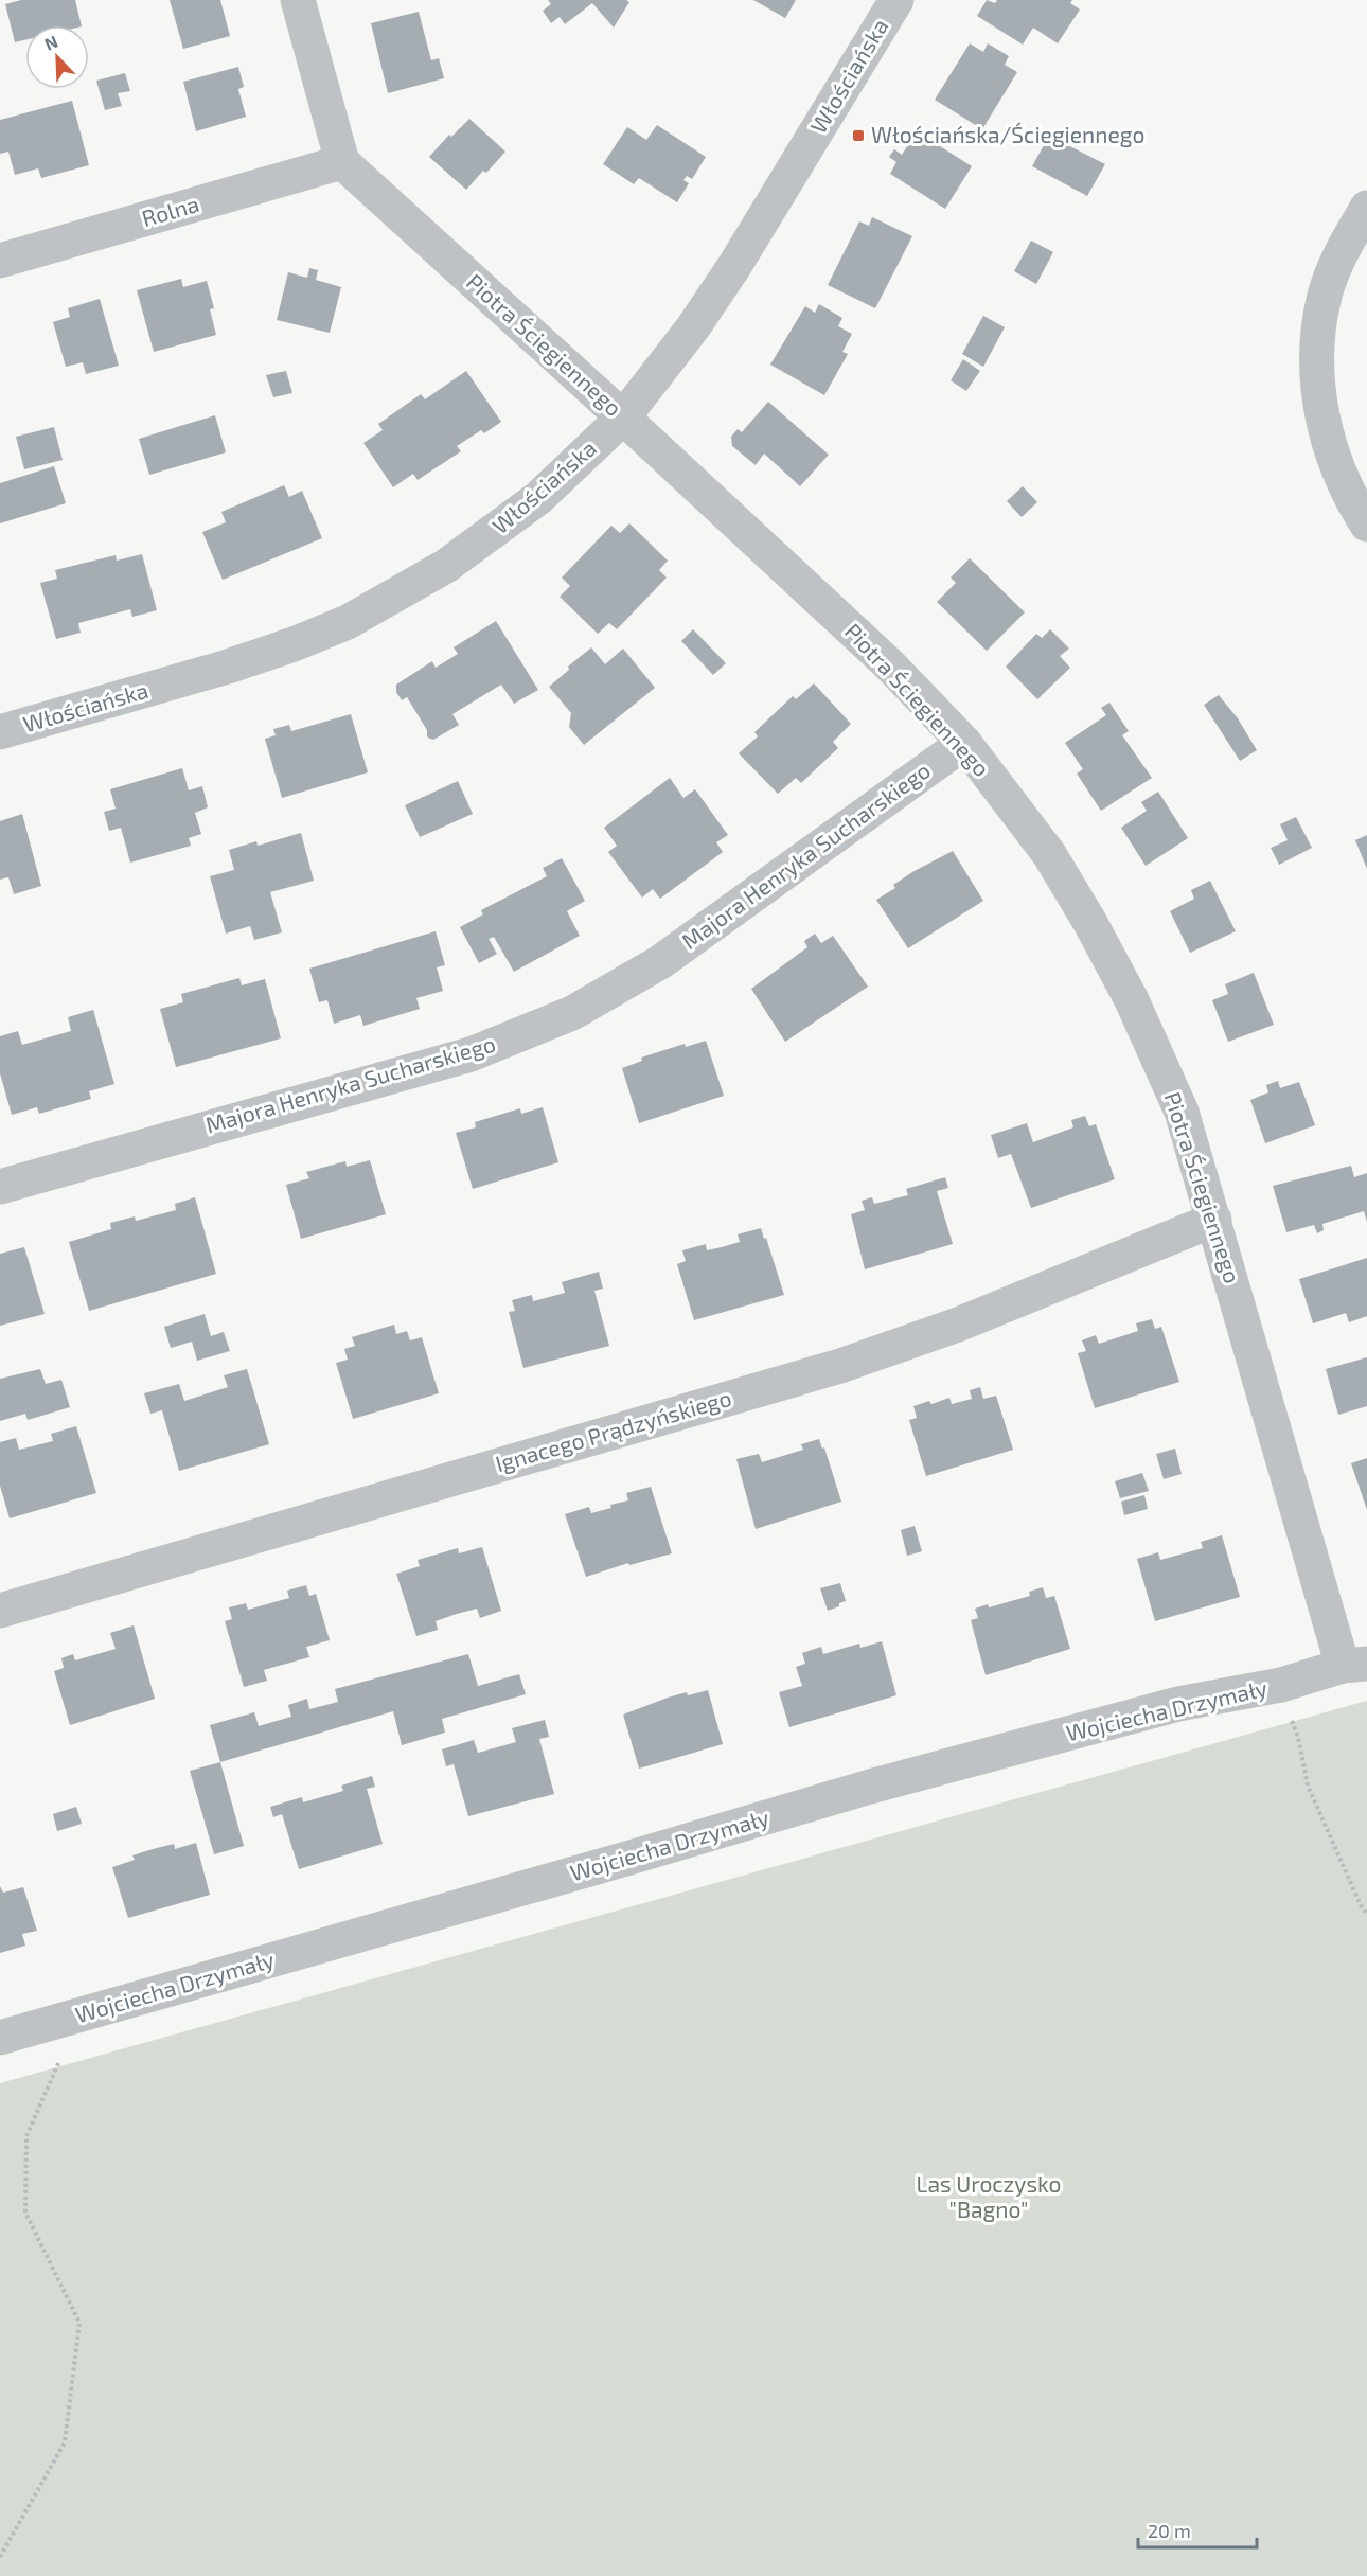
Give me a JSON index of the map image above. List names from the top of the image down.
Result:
{
  "streets": {
    "street": [
      "Włościańska",
      "Rolna",
      "Piotra Ściegiennego",
      "Majora Henryka Sucharskiego",
      "Ignacego Prądzyńskiego",
      "Wojciecha Drzymały"
    ]
  },
  "crossings": [
    ["Włościańska", "Piotra Ściegiennego"],
    ["Rolna", "Piotra Ściegiennego"],
    ["Piotra Ściegiennego", "Majora Henryka Sucharskiego"],
    ["Piotra Ściegiennego", "Ignacego Prądzyńskiego"],
    ["Piotra Ściegiennego", "Wojciecha Drzymały"]
  ],
  "parks": ["Las Uroczysko \"Bagno\""],
  "places": {
    "transit": ["Włościańska/Ściegiennego"]
  },
  "scale_bar": "20 m",
  "north": "top left"
}
